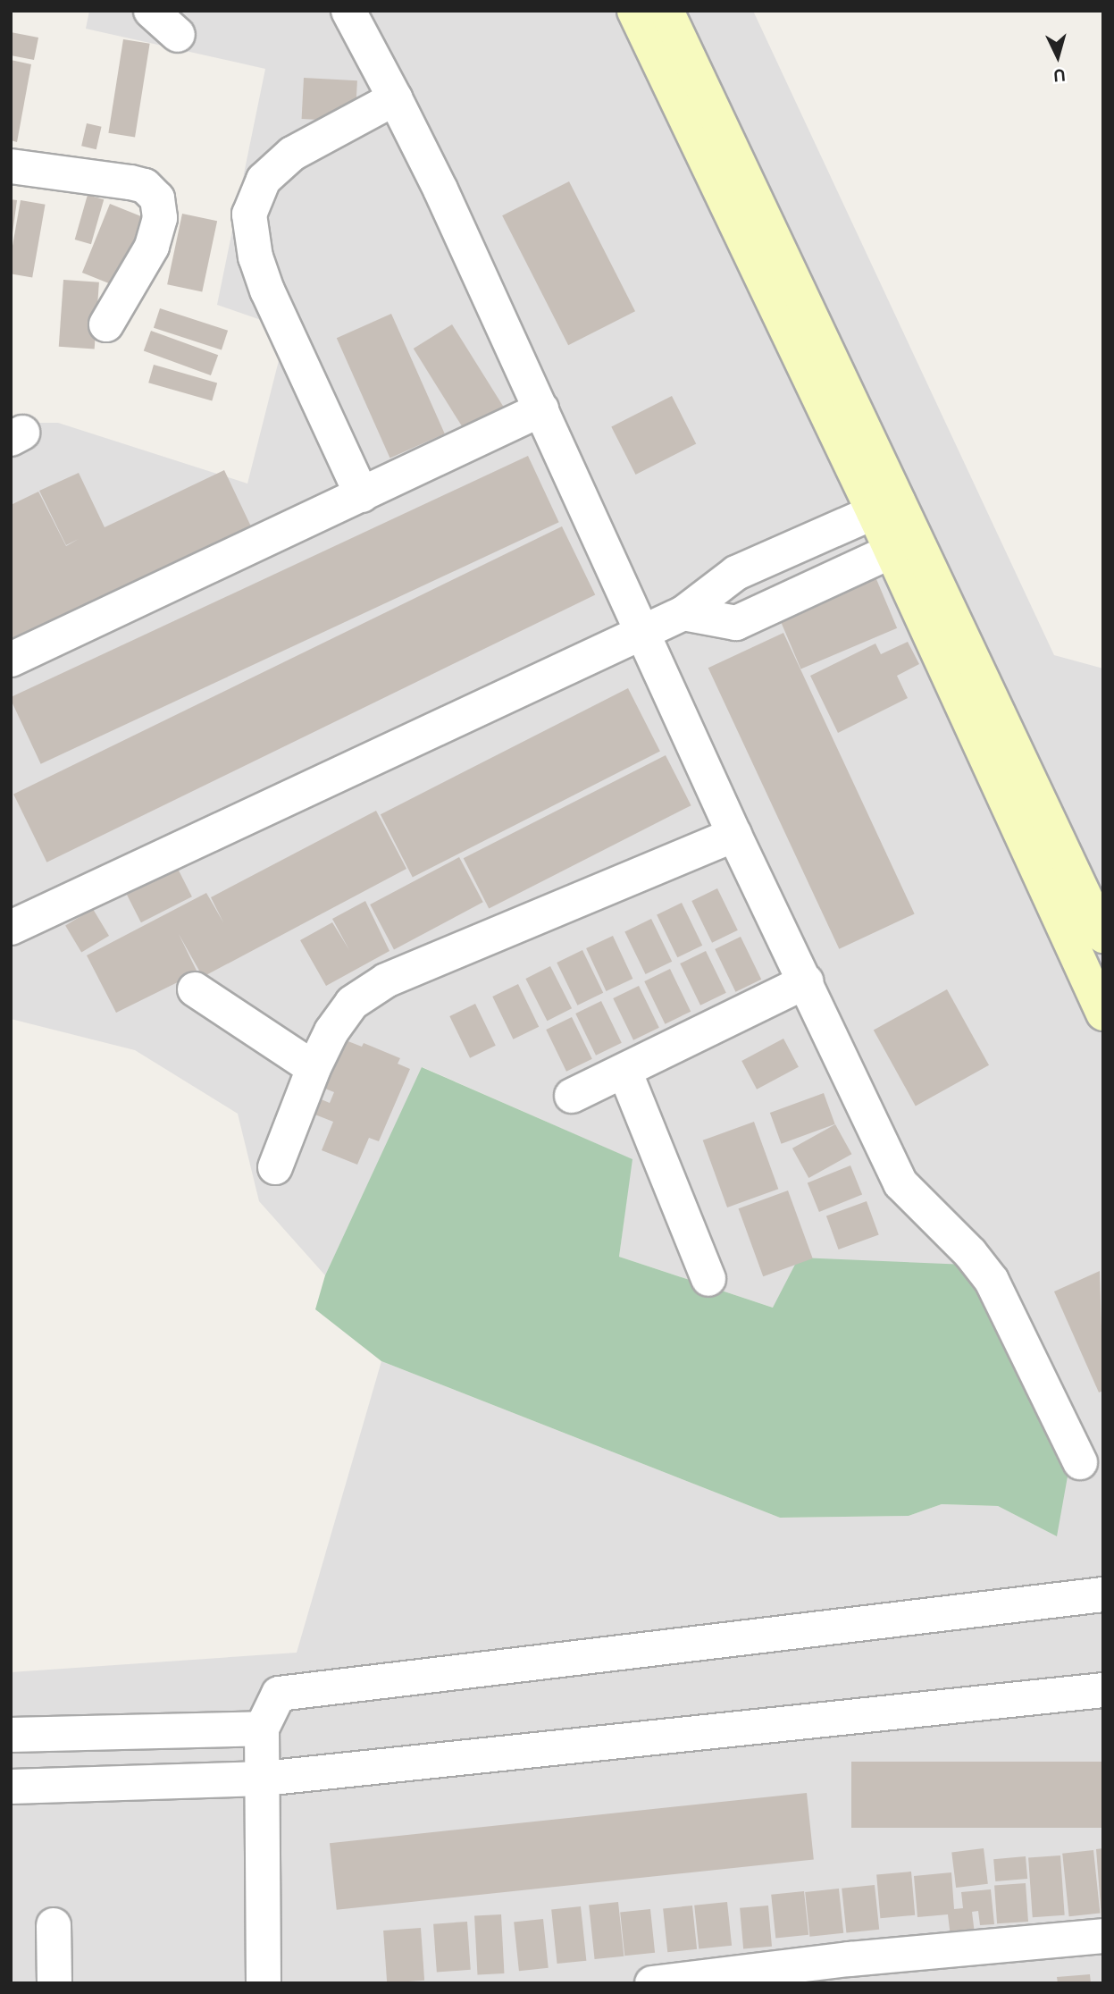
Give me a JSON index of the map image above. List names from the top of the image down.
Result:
{
  "north": "bottom"
}
